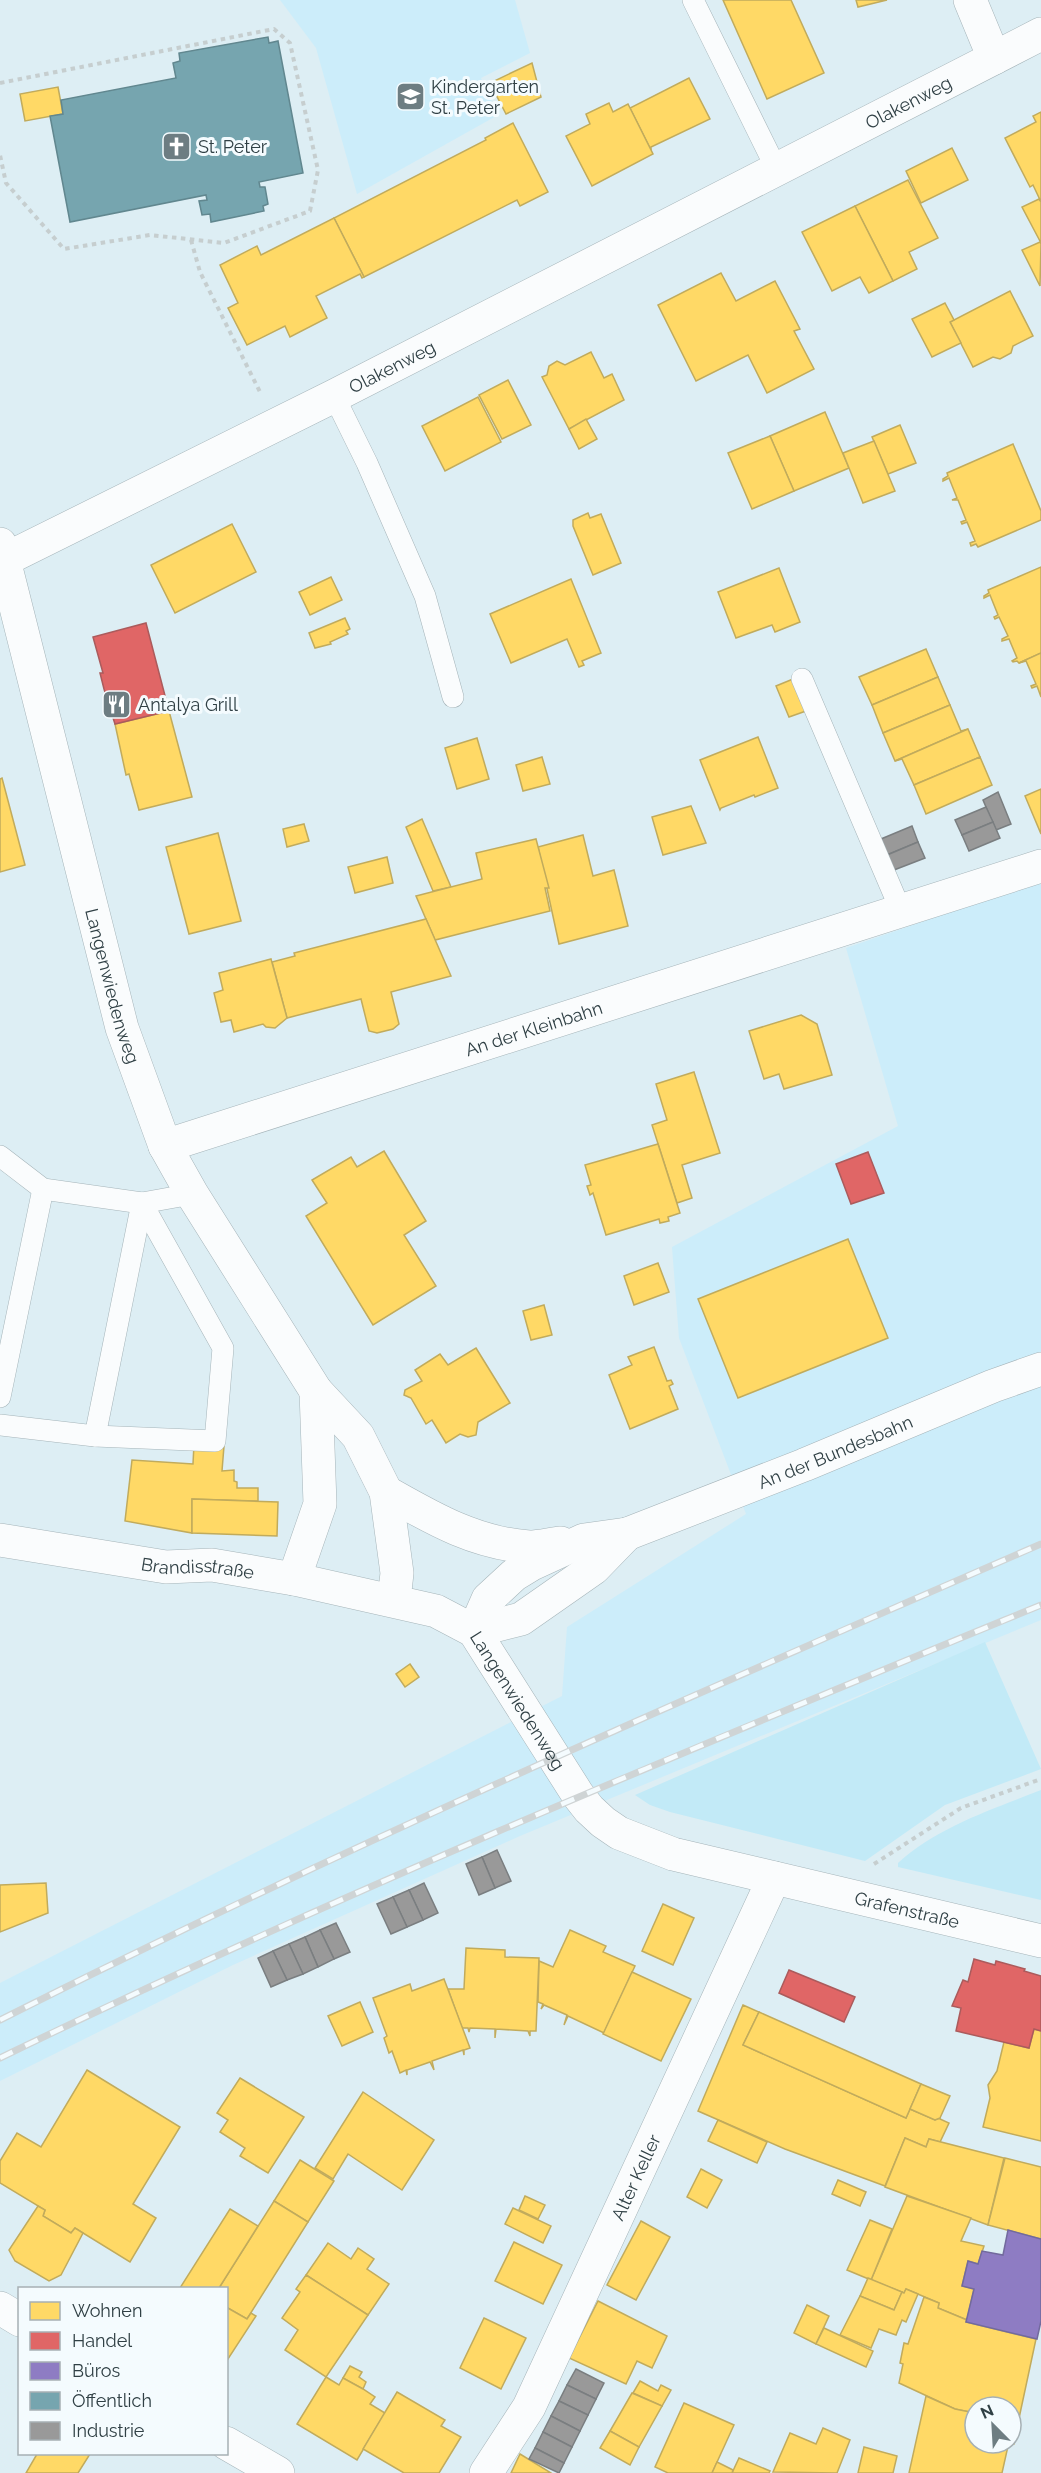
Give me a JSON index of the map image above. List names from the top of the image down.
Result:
{
  "streets": {
    "street": [
      "Olakenweg",
      "Langenwiedenweg",
      "An der Kleinbahn",
      "An der Bundesbahn",
      "Brandisstraße",
      "Grafenstraße",
      "Alter Keller"
    ]
  },
  "crossings": [
    ["Olakenweg", "Langenwiedenweg"],
    ["Langenwiedenweg", "An der Kleinbahn"],
    ["Langenwiedenweg", "An der Bundesbahn"],
    ["Langenwiedenweg", "Brandisstraße"],
    ["Langenwiedenweg", "Grafenstraße"],
    ["Langenwiedenweg", "Alter Keller"],
    ["Grafenstraße", "Alter Keller"]
  ],
  "places": {
    "school or university": ["Kindergarten St. Peter"],
    "church": ["St. Peter"],
    "restaurant": ["Antalya Grill"]
  },
  "legend": [
    "Wohnen",
    "Handel",
    "Büros",
    "Öffentlich",
    "Industrie"
  ],
  "north": "top left"
}
